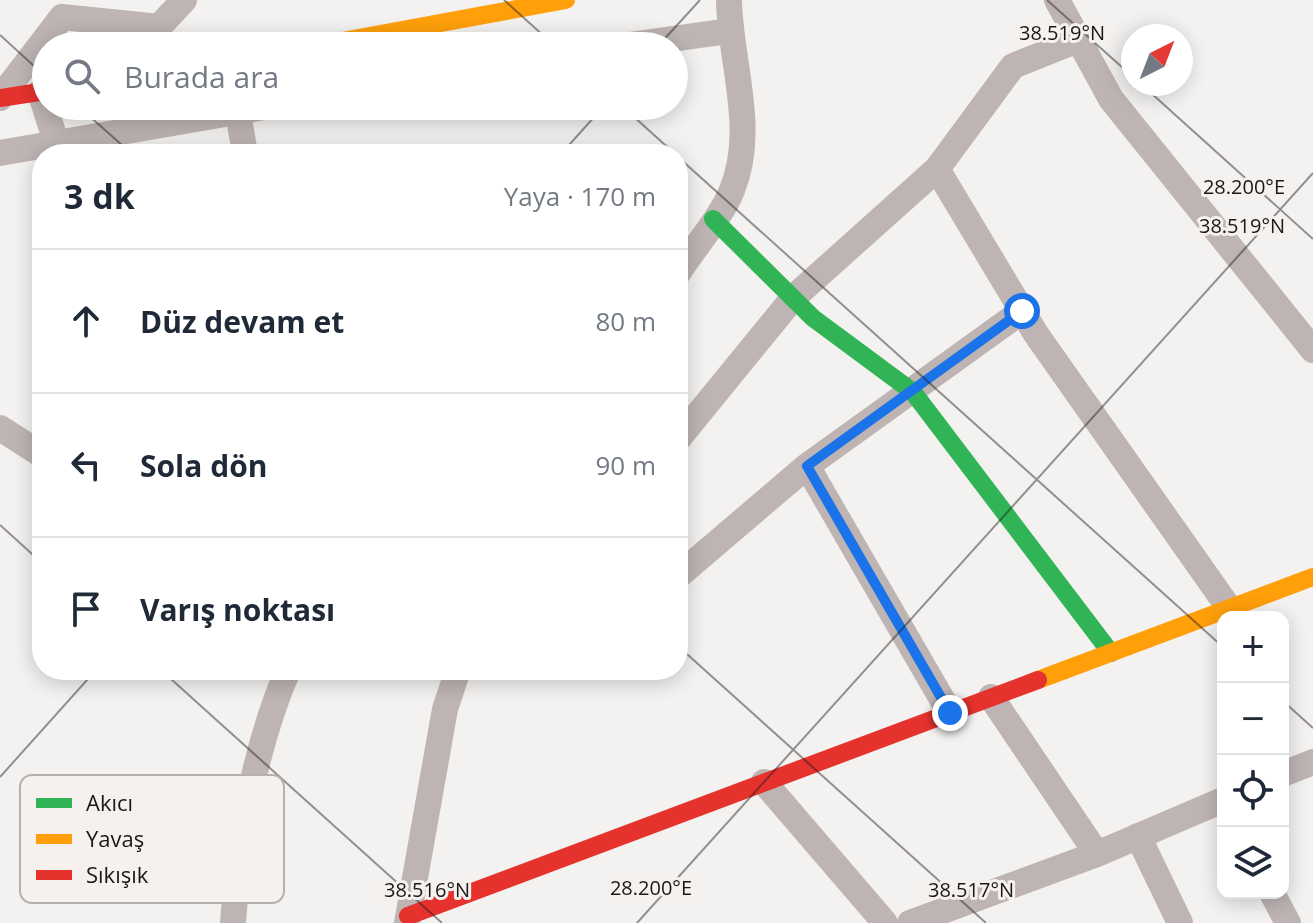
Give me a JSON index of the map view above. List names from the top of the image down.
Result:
{
  "legend": ["Akıcı", "Yavaş", "Sıkışık"],
  "north": "top right",
  "page": {
    "search": "Burada ara",
    "heading": ["3 dk", "Yaya · 170 m"],
    "list": [
      ["Düz devam et", "80 m"],
      ["Sola dön", "90 m"],
      "Varış noktası"
    ],
    "map_buttons": ["+", "−"]
  },
  "coordinates": [
    "38.519°N",
    "28.200°E",
    "38.516°N",
    "38.517°N"
  ]
}
